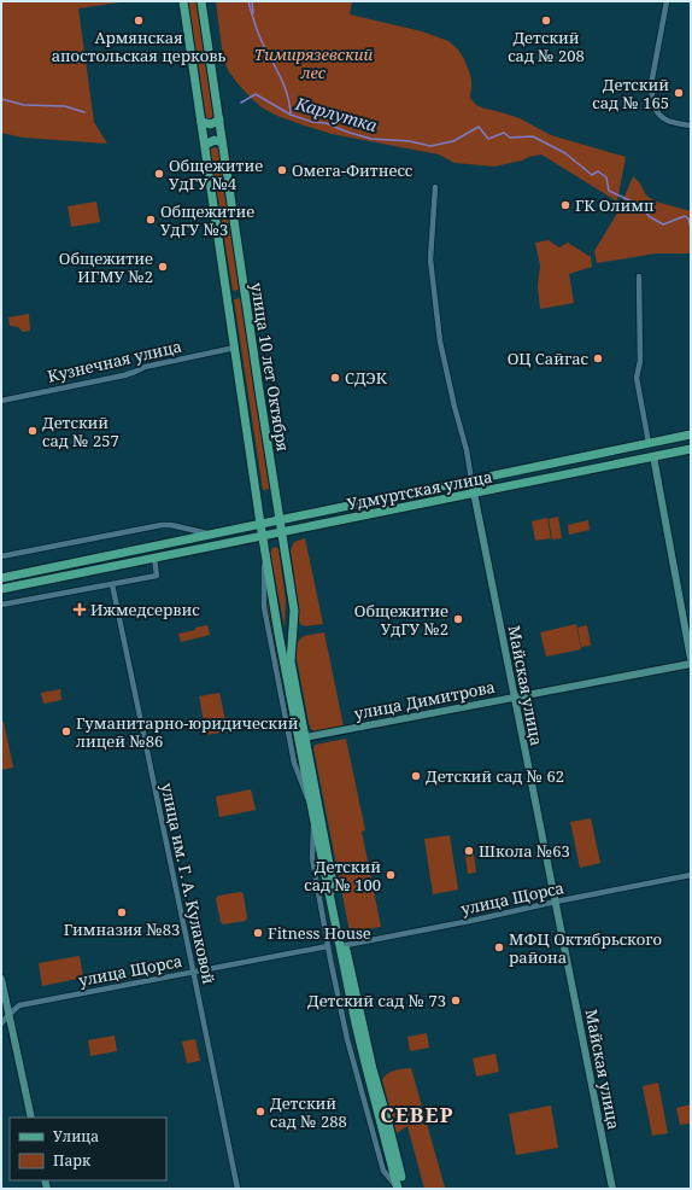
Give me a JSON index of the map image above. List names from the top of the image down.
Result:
{
  "streets": {
    "main road": ["улица 10 лет Октября", "Удмуртская улица"],
    "street": [
      "Кузнечная улица",
      "Майская улица",
      "улица Димитрова",
      "улица им. Г. А. Кулаковой",
      "улица Щорса"
    ]
  },
  "crossings": [
    ["Кузнечная улица", "улица 10 лет Октября"],
    ["улица 10 лет Октября", "Удмуртская улица"],
    ["улица 10 лет Октября", "улица Димитрова"],
    ["улица 10 лет Октября", "улица Щорса"],
    ["Удмуртская улица", "Майская улица"],
    ["Майская улица", "улица Димитрова"],
    ["Майская улица", "улица Щорса"],
    ["улица им. Г. А. Кулаковой", "улица Щорса"]
  ],
  "districts": ["СЕВЕР"],
  "water": ["Карлутка"],
  "parks": ["Тимирязевский лес"],
  "places": {
    "other": [
      "Армянская апостольская церковь",
      "Детский сад № 208",
      "Детский сад № 165",
      "Омега-Фитнесс",
      "Общежитие УдГУ №4",
      "ГК Олимп",
      "Общежитие УдГУ №3",
      "Общежитие ИГМУ №2",
      "ОЦ Сайгас",
      "СДЭК",
      "Детский сад № 257",
      "Общежитие УдГУ №2",
      "Гуманитарно-юридический лицей №86",
      "Детский сад № 62",
      "Школа №63",
      "Детский сад № 100",
      "Гимназия №83",
      "Fitness House",
      "МФЦ Октябрьского района",
      "Детский сад № 73",
      "Детский сад № 288"
    ],
    "health": ["Ижмедсервис"]
  },
  "legend": ["Улица", "Парк"]
}
